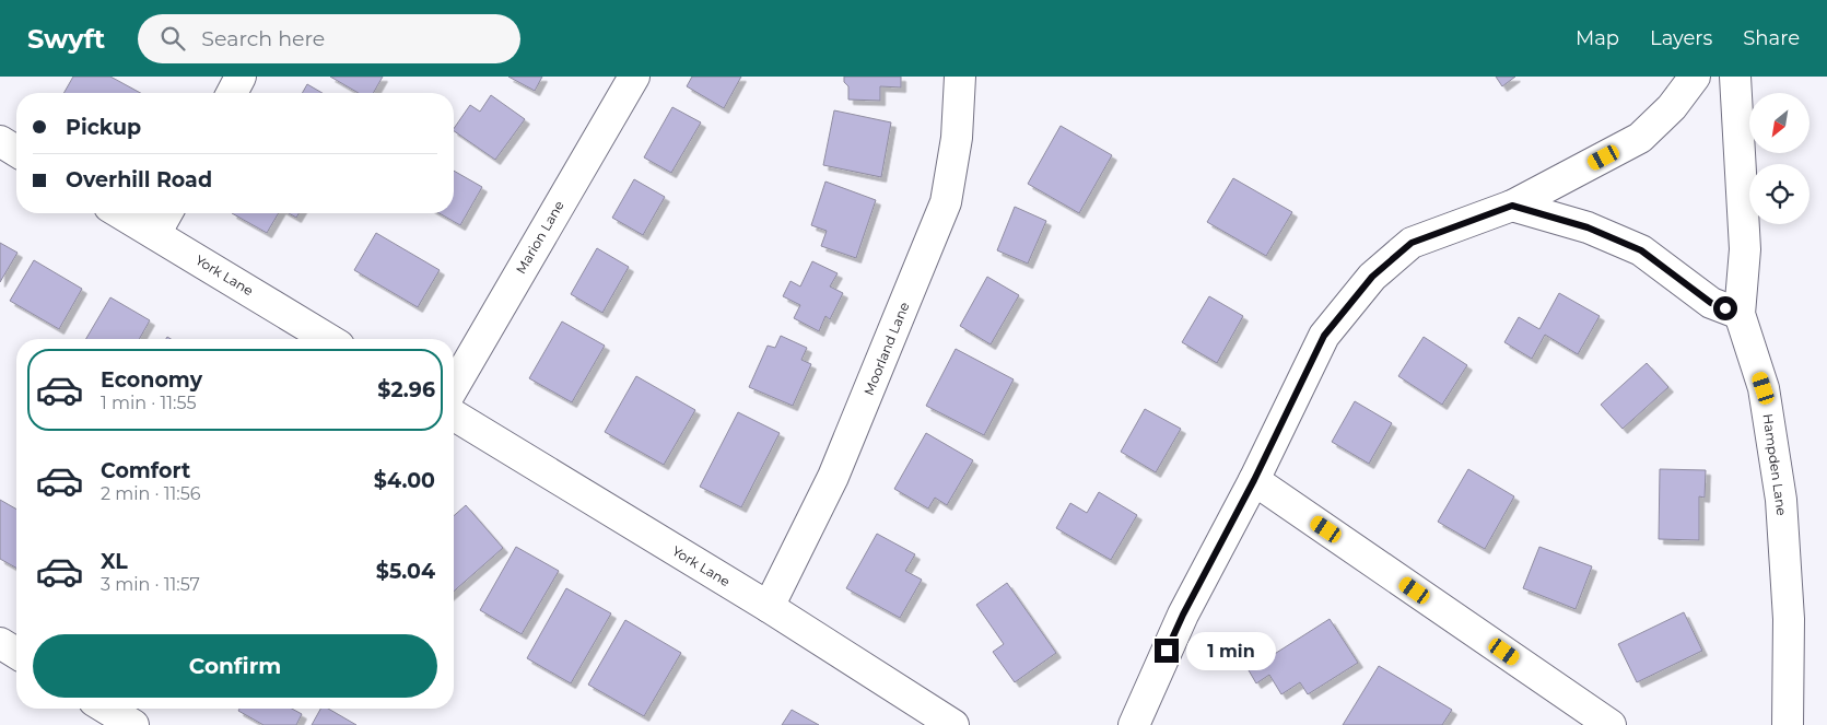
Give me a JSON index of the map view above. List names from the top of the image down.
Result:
{
  "streets": {
    "street": [
      "Marion Lane",
      "York Lane",
      "Moorland Lane",
      "Hampden Lane"
    ]
  },
  "crossings": [
    ["York Lane", "Moorland Lane"]
  ],
  "north": "bottom left",
  "page": {
    "header": "Swyft",
    "search": "Search here",
    "nav": ["Map", "Layers", "Share"],
    "banner": ["Pickup", "Overhill Road"],
    "list": [
      {
        "name": "Economy",
        "note": "1 min · 11:55",
        "value": "$2.96"
      },
      {
        "name": "Comfort",
        "note": "2 min · 11:56",
        "value": "$4.00"
      },
      {
        "name": "XL",
        "note": "3 min · 11:57",
        "value": "$5.04"
      }
    ],
    "buttons": "Confirm",
    "bubble": "1 min"
  }
}
